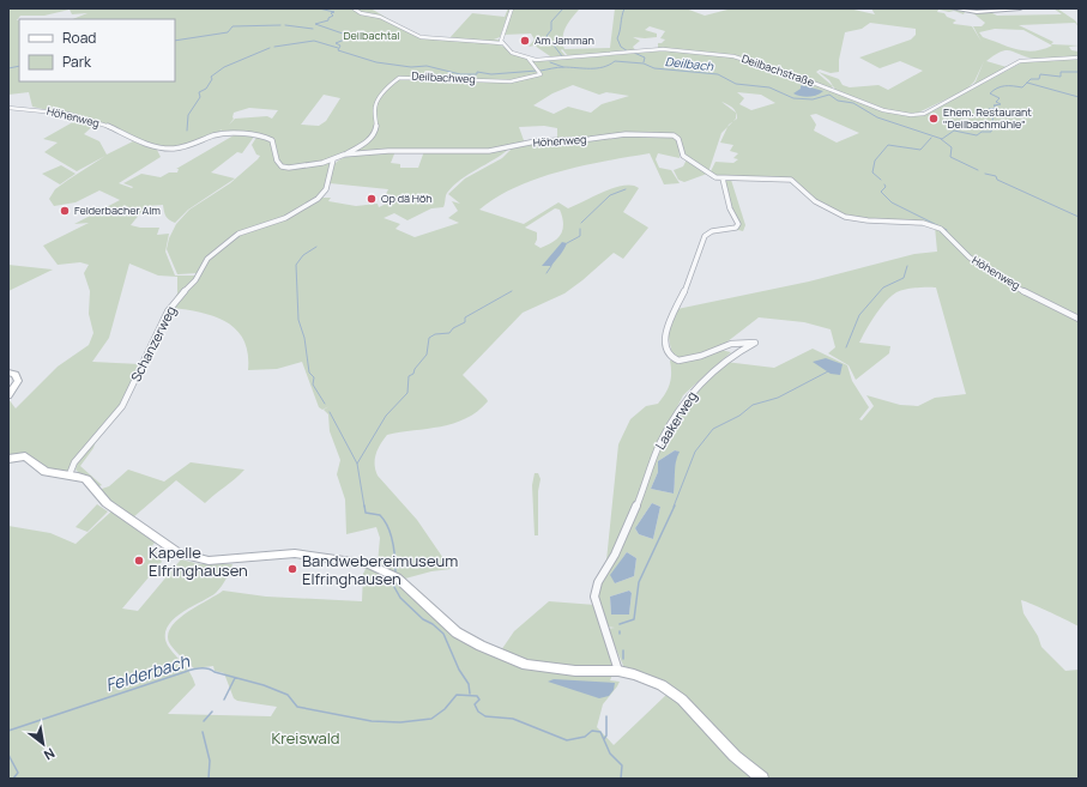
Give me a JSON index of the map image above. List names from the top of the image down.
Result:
{
  "streets": {
    "street": [
      "Deilbachstraße",
      "Deilbachweg",
      "Höhenweg",
      "Schanzerweg",
      "Laakerweg"
    ]
  },
  "crossings": [
    ["Deilbachstraße", "Deilbachweg"],
    ["Deilbachweg", "Höhenweg"],
    ["Höhenweg", "Schanzerweg"],
    ["Höhenweg", "Laakerweg"]
  ],
  "water": ["Deilbach", "Felderbach"],
  "parks": ["Deilbachtal", "Kreiswald"],
  "places": [
    "Am Jamman",
    "Ehem. Restaurant \"Deilbachmühle\"",
    "Op dä Höh",
    "Felderbacher Alm",
    "Kapelle Elfringhausen",
    "Bandwebereimuseum Elfringhausen"
  ],
  "legend": ["Road", "Park"],
  "north": "bottom right"
}
